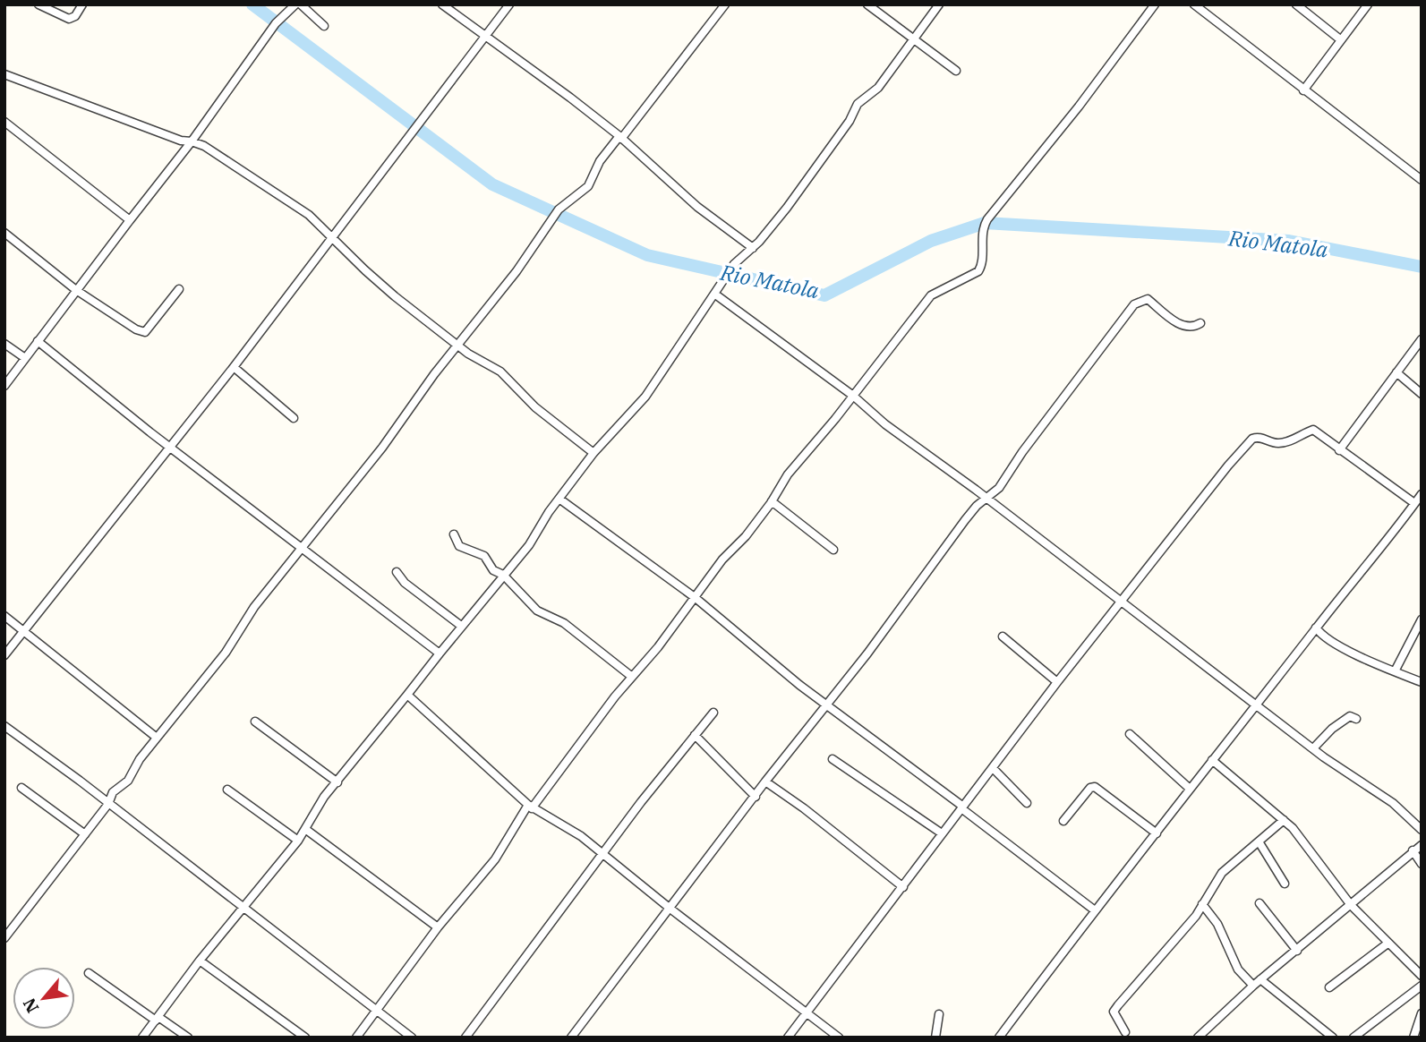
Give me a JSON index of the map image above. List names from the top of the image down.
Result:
{
  "water": ["Rio Matola"],
  "north": "bottom left"
}
